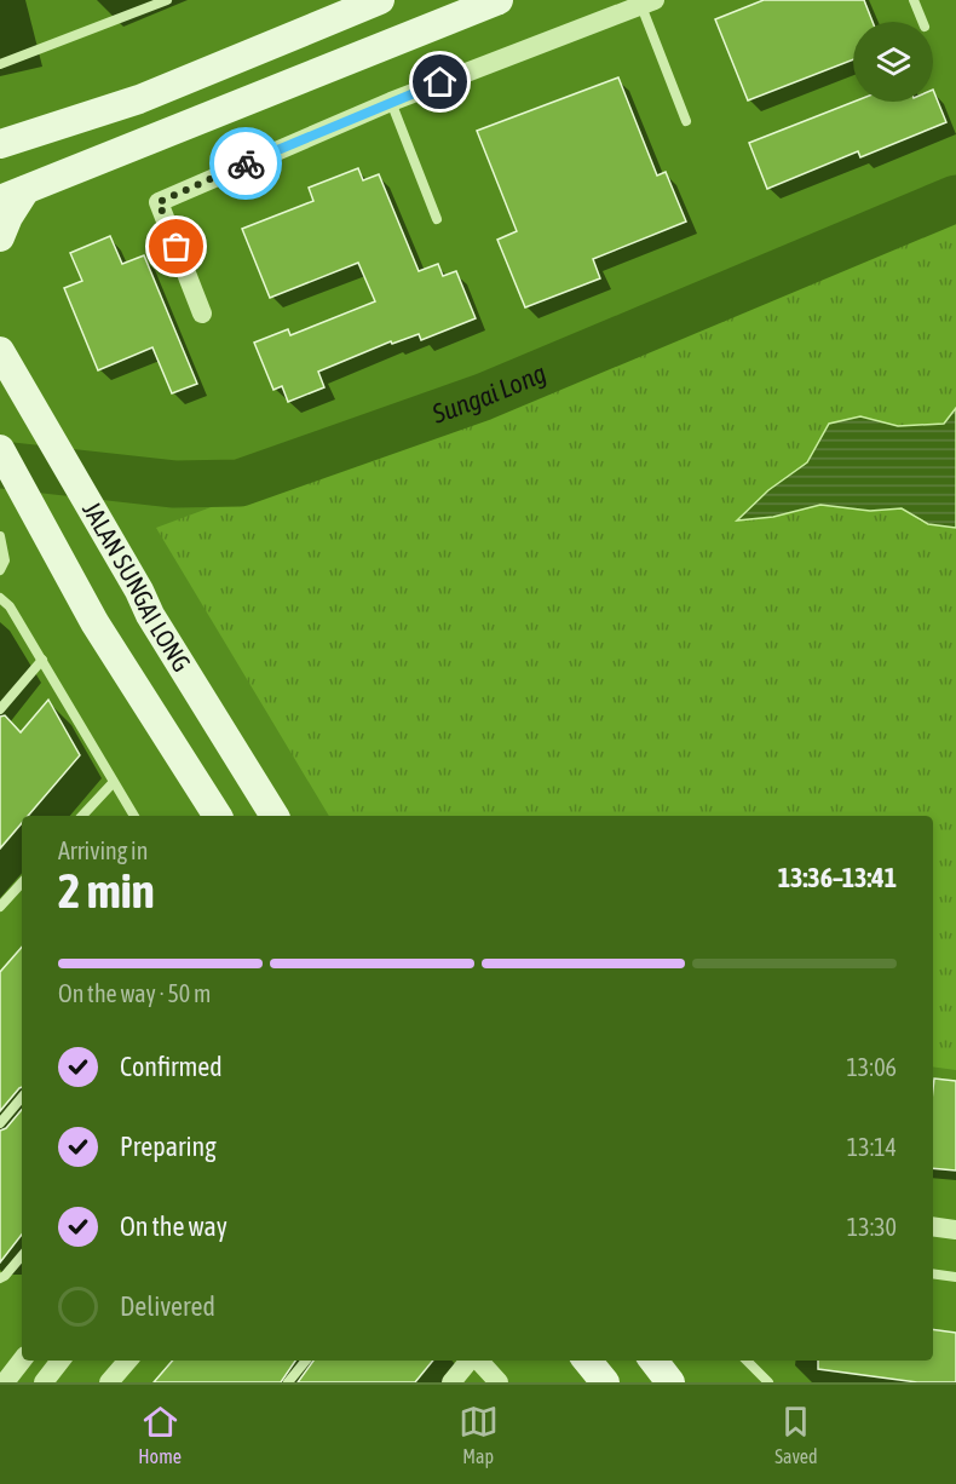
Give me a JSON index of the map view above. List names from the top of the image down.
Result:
{
  "streets": {
    "street": ["JALAN SUNGAI LONG"]
  },
  "water": ["Sungai Long"],
  "page": {
    "heading": ["2 min", "Arriving in", "13:36–13:41"],
    "bar": "On the way · 50 m",
    "list": [
      ["Confirmed", "13:06"],
      ["Preparing", "13:14"],
      ["On the way", "13:30"],
      "Delivered"
    ],
    "tabs": ["Home", "Map", "Saved"]
  }
}
